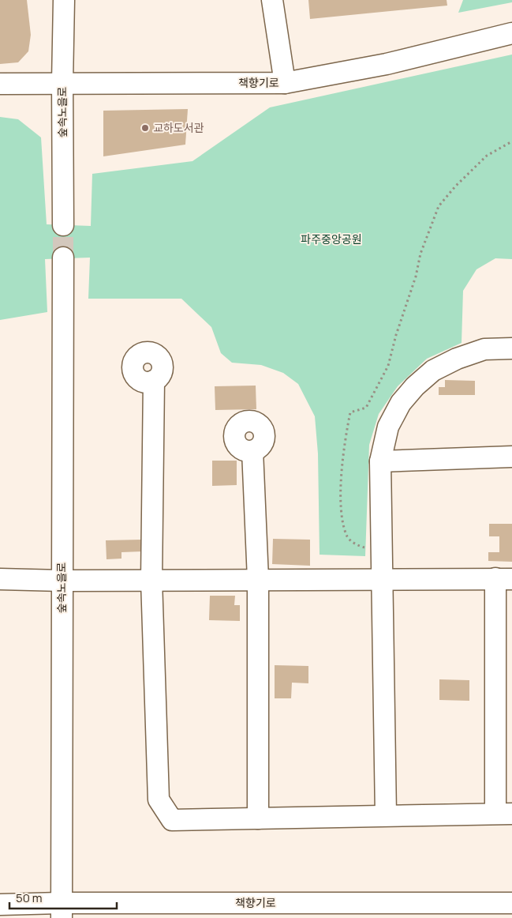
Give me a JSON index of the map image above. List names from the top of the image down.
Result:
{
  "streets": {
    "street": ["책향기로", "숲속노을로"]
  },
  "crossings": [
    ["책향기로", "숲속노을로"]
  ],
  "parks": ["파주중앙공원"],
  "places": ["교하도서관"],
  "scale_bar": "50 m"
}
